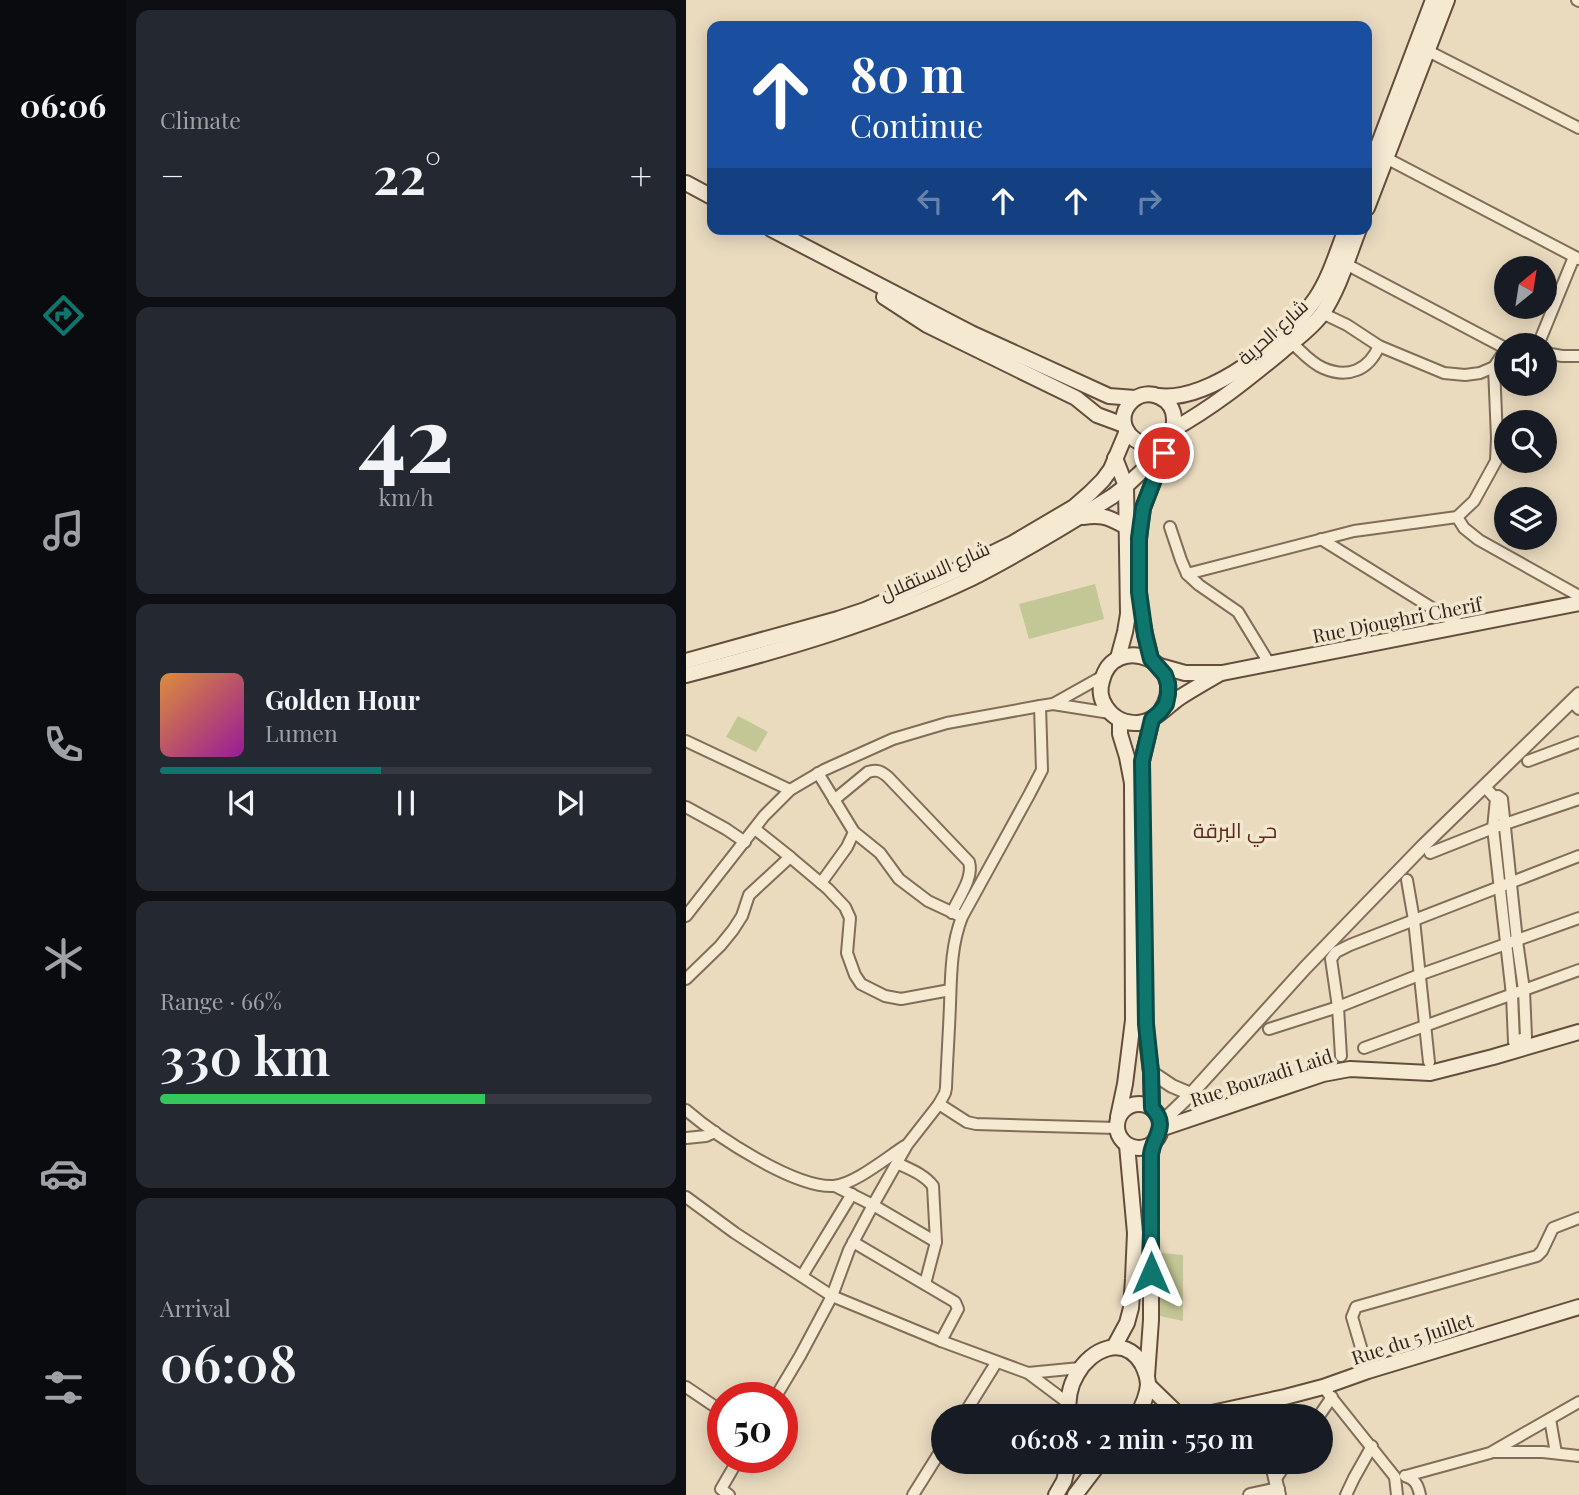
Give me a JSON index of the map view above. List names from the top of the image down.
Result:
{
  "streets": {
    "main road": [
      "شارع الحرية",
      "شارع الاستقلال",
      "Rue Djoughri Cherif",
      "Rue Bouzadi Laid",
      "Rue du 5 Juillet"
    ]
  },
  "crossings": [
    ["شارع الحرية", "شارع الاستقلال"]
  ],
  "districts": ["حي البرقة"],
  "north": "top right",
  "page": {
    "tabs": "06:06",
    "tile": [
      "Climate",
      ["42", "km/h"],
      ["Range · 66%", "330 km"],
      ["Arrival", "06:08"]
    ],
    "turn": ["80 m", "Continue"],
    "heat": ["−", "22°", "+"],
    "song": ["Golden Hour", "Lumen"],
    "limit": "50",
    "trip": "06:08 · 2 min · 550 m"
  }
}
